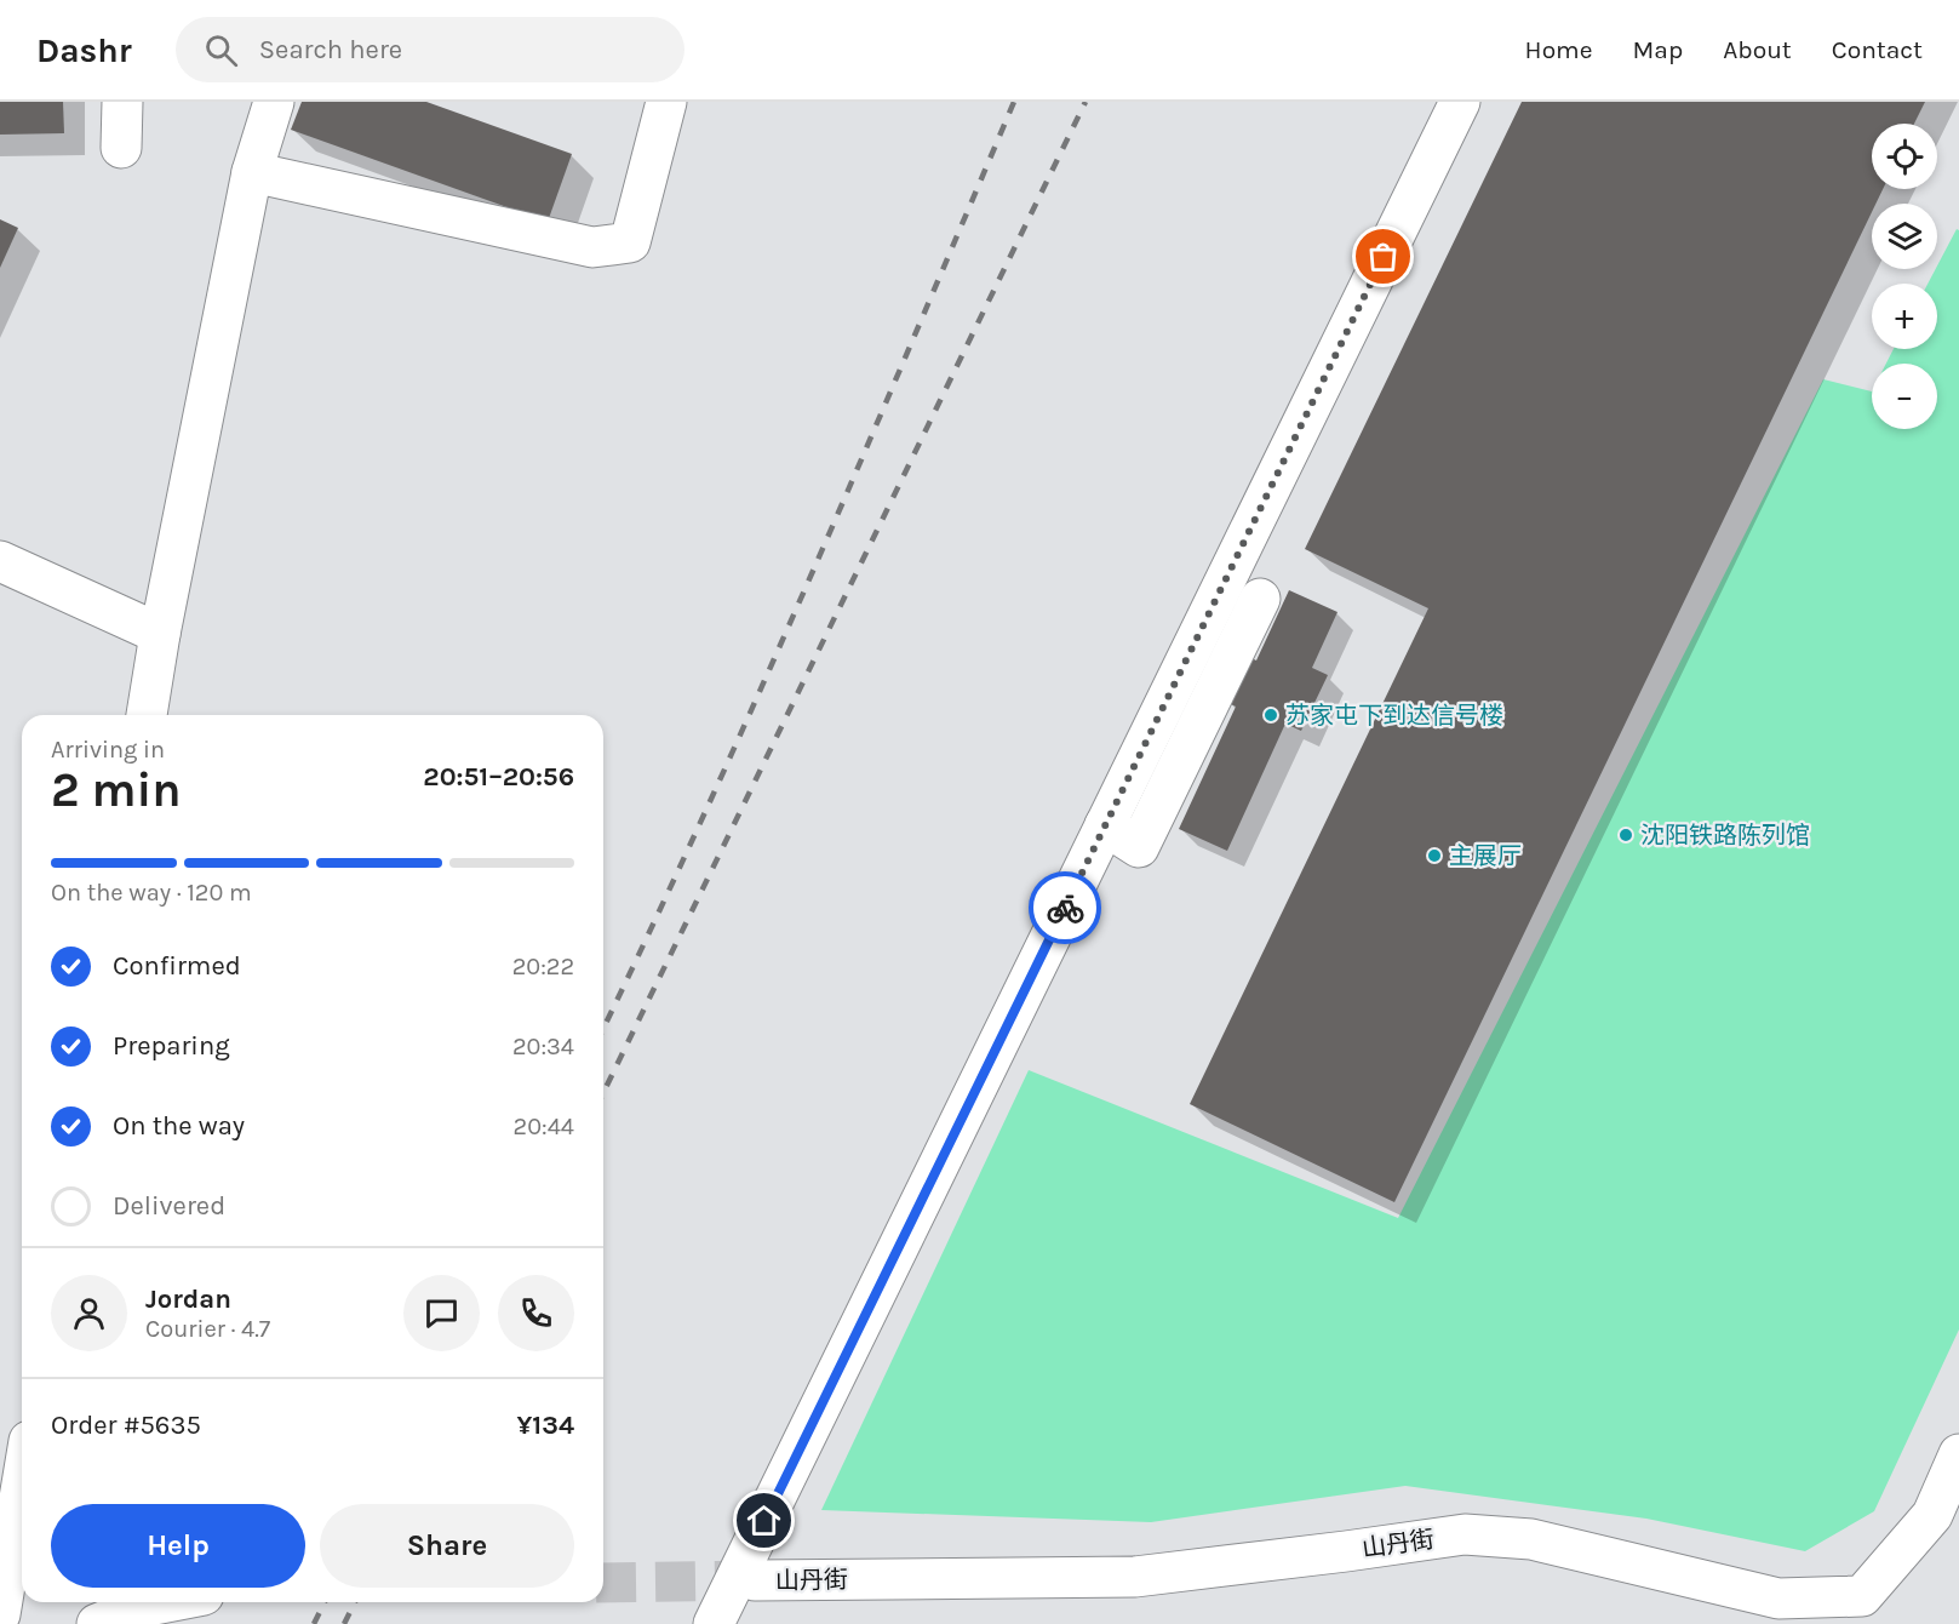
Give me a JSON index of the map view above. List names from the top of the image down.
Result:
{
  "streets": {
    "street": ["山丹街"]
  },
  "places": ["苏家屯下到达信号楼", "沈阳铁路陈列馆", "主展厅"],
  "page": {
    "header": "Dashr",
    "search": "Search here",
    "nav": [
      "Home",
      "Map",
      "About",
      "Contact"
    ],
    "map_buttons": ["+", "−"],
    "heading": ["2 min", "Arriving in", "20:51–20:56"],
    "panel": [
      "Jordan",
      "Courier · 4.7",
      "Order #5635",
      "¥134"
    ],
    "bar": "On the way · 120 m",
    "list": [
      ["Confirmed", "20:22"],
      ["Preparing", "20:34"],
      ["On the way", "20:44"],
      "Delivered"
    ],
    "buttons": ["Help", "Share"]
  }
}
